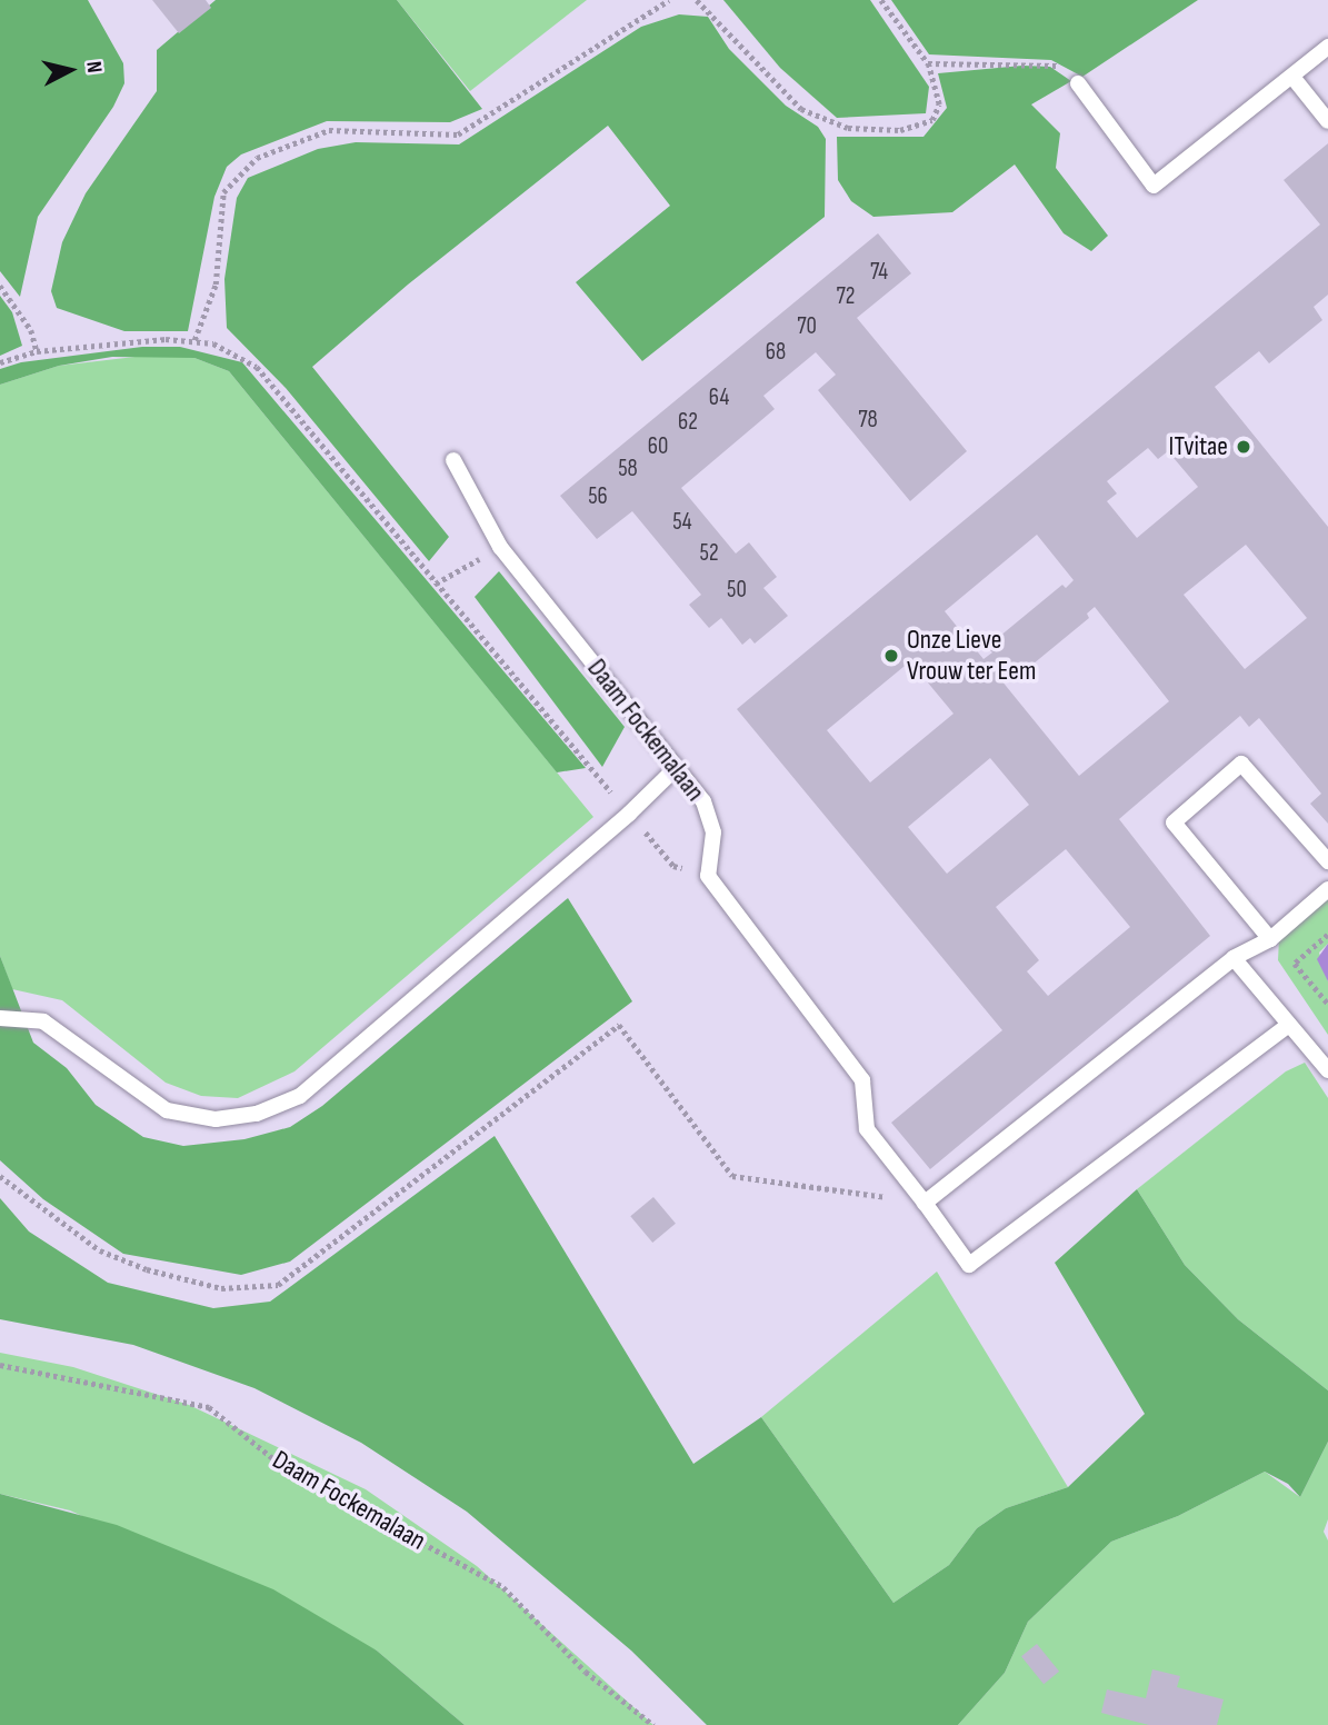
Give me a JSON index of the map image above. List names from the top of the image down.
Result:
{
  "streets": {
    "lane": ["Daam Fockemalaan"]
  },
  "places": ["ITvitae", "Onze Lieve Vrouw ter Eem"],
  "house_numbers": [
    "74",
    "72",
    "70",
    "68",
    "64",
    "78",
    "62",
    "60",
    "58",
    "56",
    "54",
    "52",
    "50"
  ],
  "north": "right"
}
